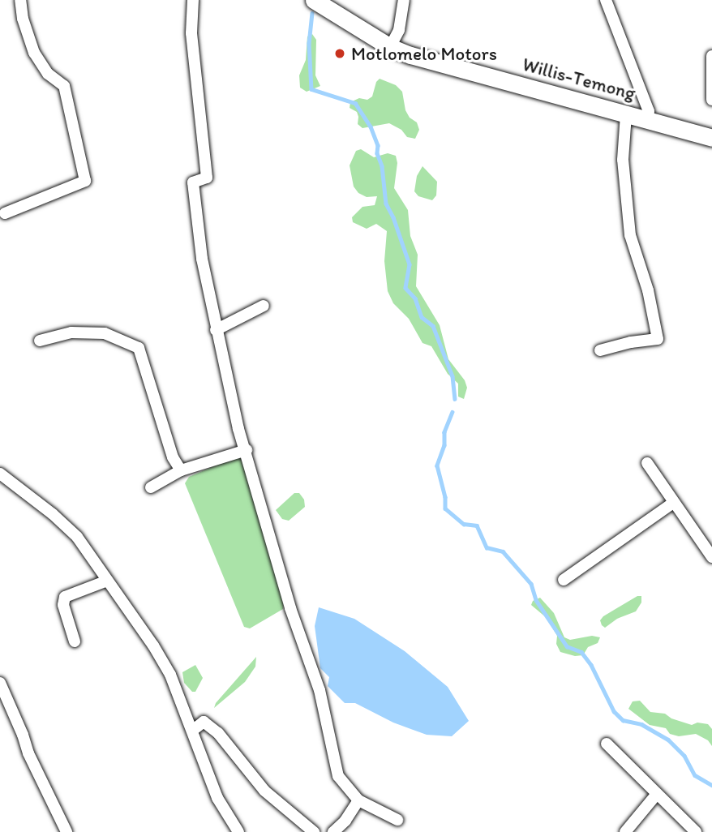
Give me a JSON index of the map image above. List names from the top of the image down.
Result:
{
  "streets": {
    "main road": ["Willis-Temong"]
  },
  "places": ["Motlomelo Motors"]
}
